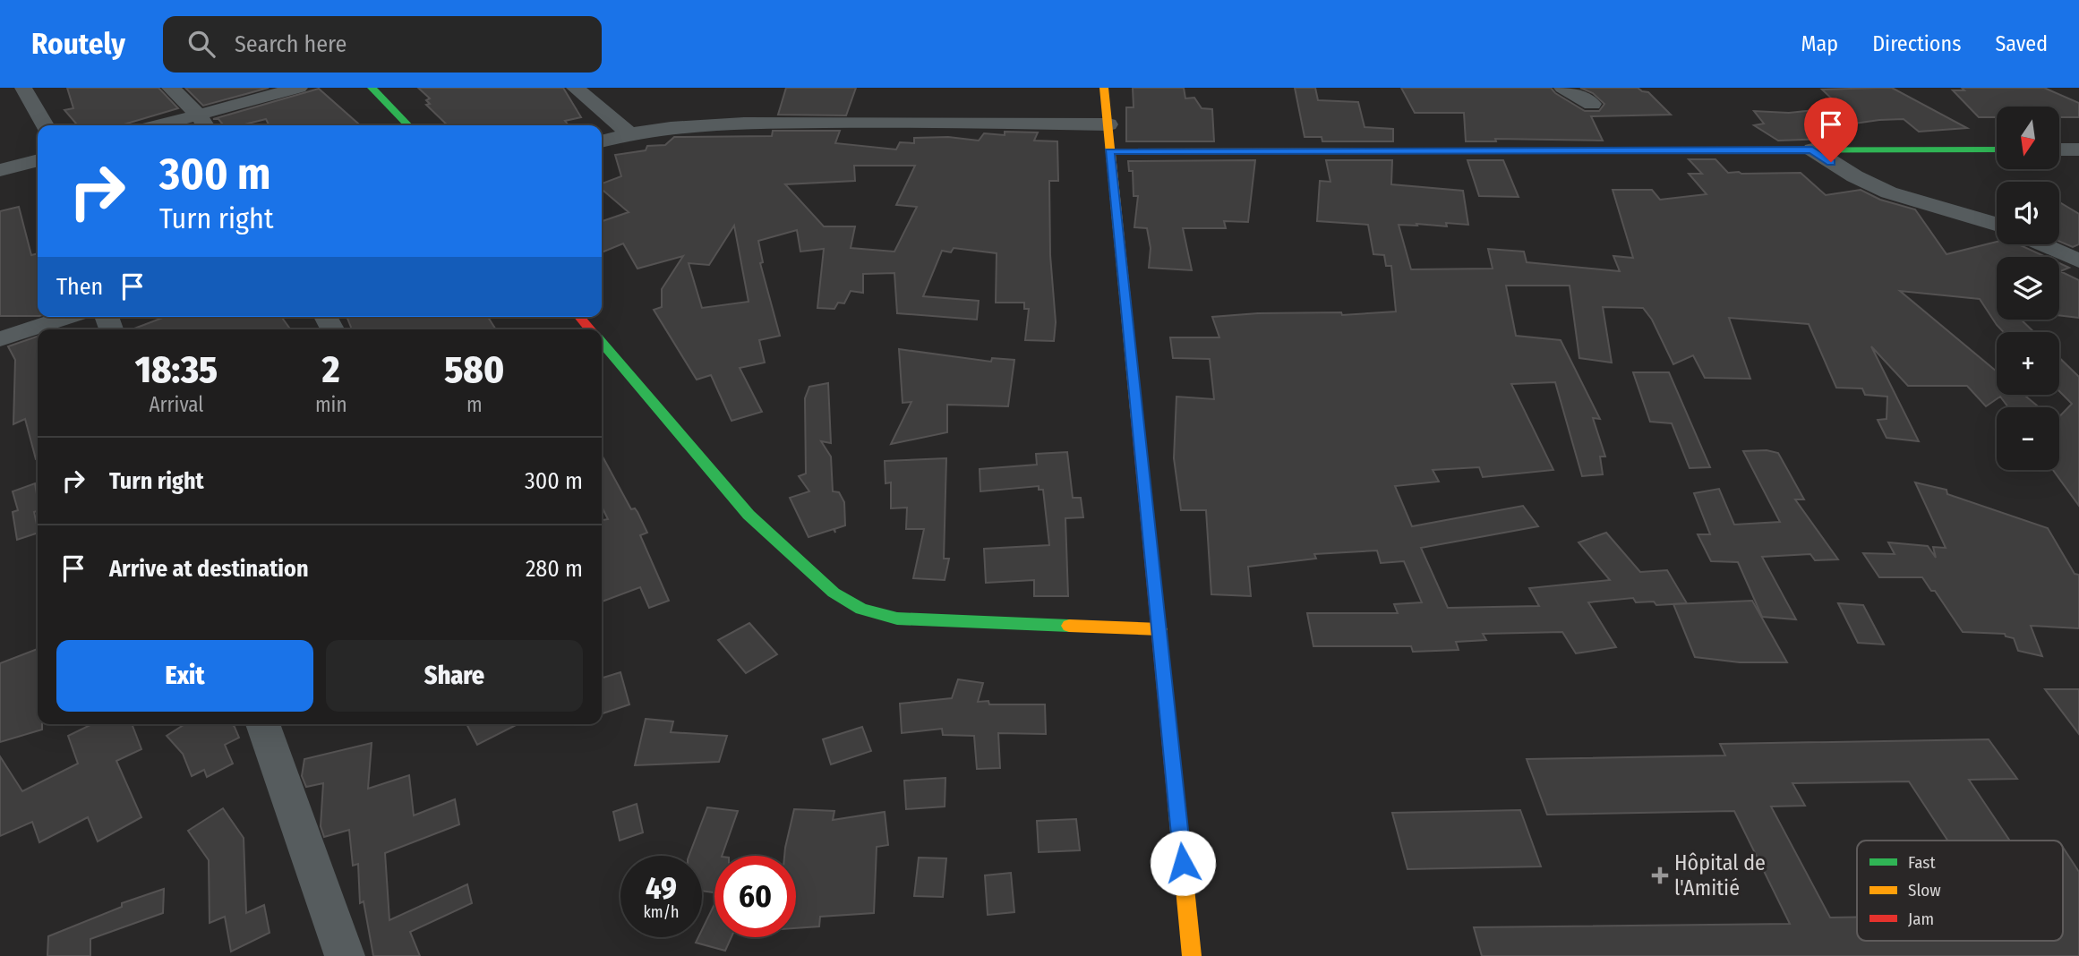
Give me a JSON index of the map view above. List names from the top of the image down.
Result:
{
  "places": {
    "health": ["Hôpital de l'Amitié"]
  },
  "legend": ["Fast", "Slow", "Jam"],
  "north": "bottom",
  "page": {
    "header": "Routely",
    "search": "Search here",
    "nav": ["Map", "Directions", "Saved"],
    "map_buttons": ["+", "−"],
    "turn": ["300 m", "Turn right"],
    "then": "Then",
    "eta": [
      "18:35",
      "Arrival",
      "2",
      "min",
      "580",
      "m"
    ],
    "list": [
      {
        "name": "Turn right",
        "value": "300 m"
      },
      {
        "name": "Arrive at destination",
        "value": "280 m"
      }
    ],
    "buttons": ["Exit", "Share"],
    "speed": "49 km/h",
    "limit": "60"
  }
}
